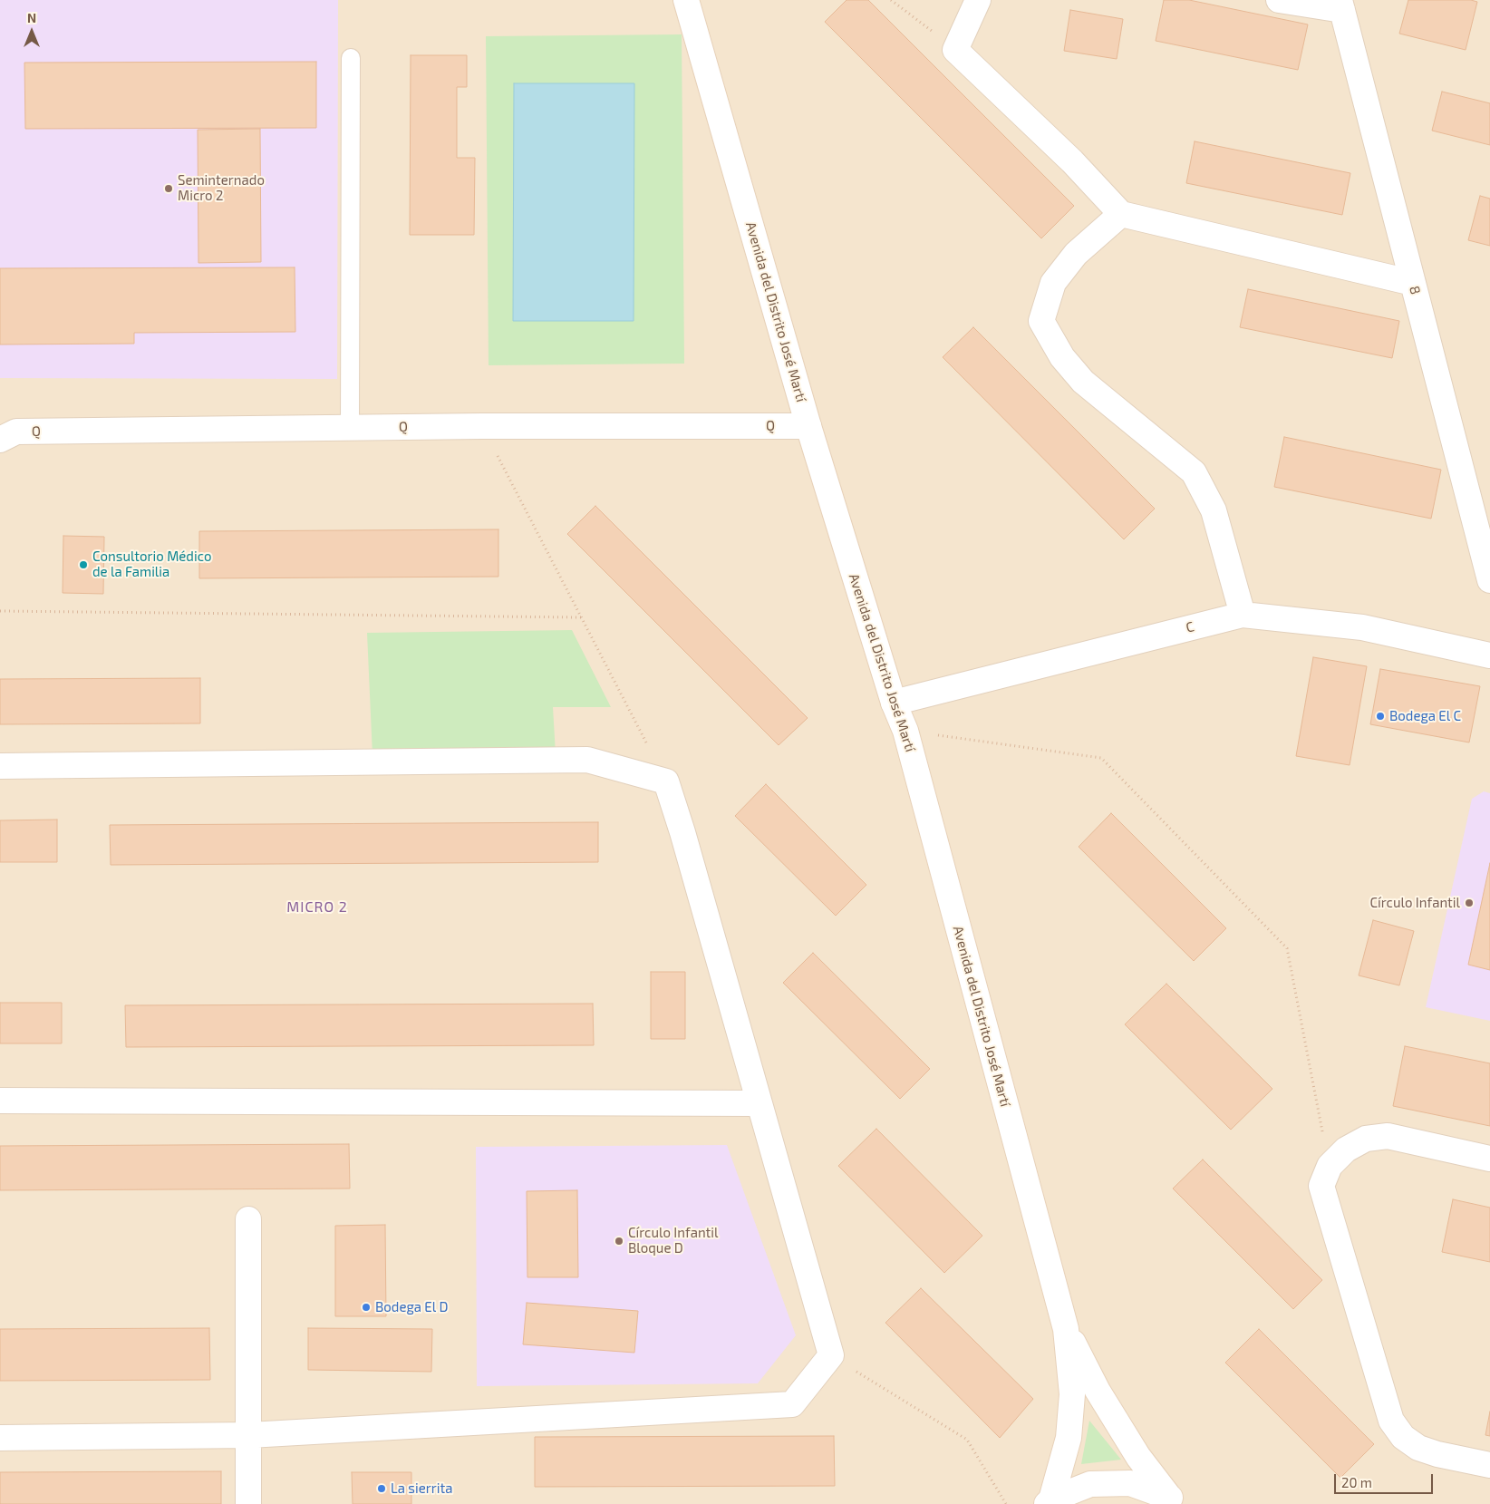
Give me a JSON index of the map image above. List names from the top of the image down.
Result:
{
  "streets": {
    "street": [
      "8",
      "Avenida del Distrito José Martí",
      "Q",
      "C"
    ]
  },
  "crossings": [
    ["Avenida del Distrito José Martí", "Q"],
    ["Avenida del Distrito José Martí", "C"]
  ],
  "districts": ["MICRO 2"],
  "places": [
    "Seminternado Micro 2",
    "Consultorio Médico de la Familia",
    "Bodega El C",
    "Círculo Infantil",
    "Círculo Infantil Bloque D",
    "Bodega El D",
    "La sierrita"
  ],
  "scale_bar": "20 m",
  "north": "top"
}
